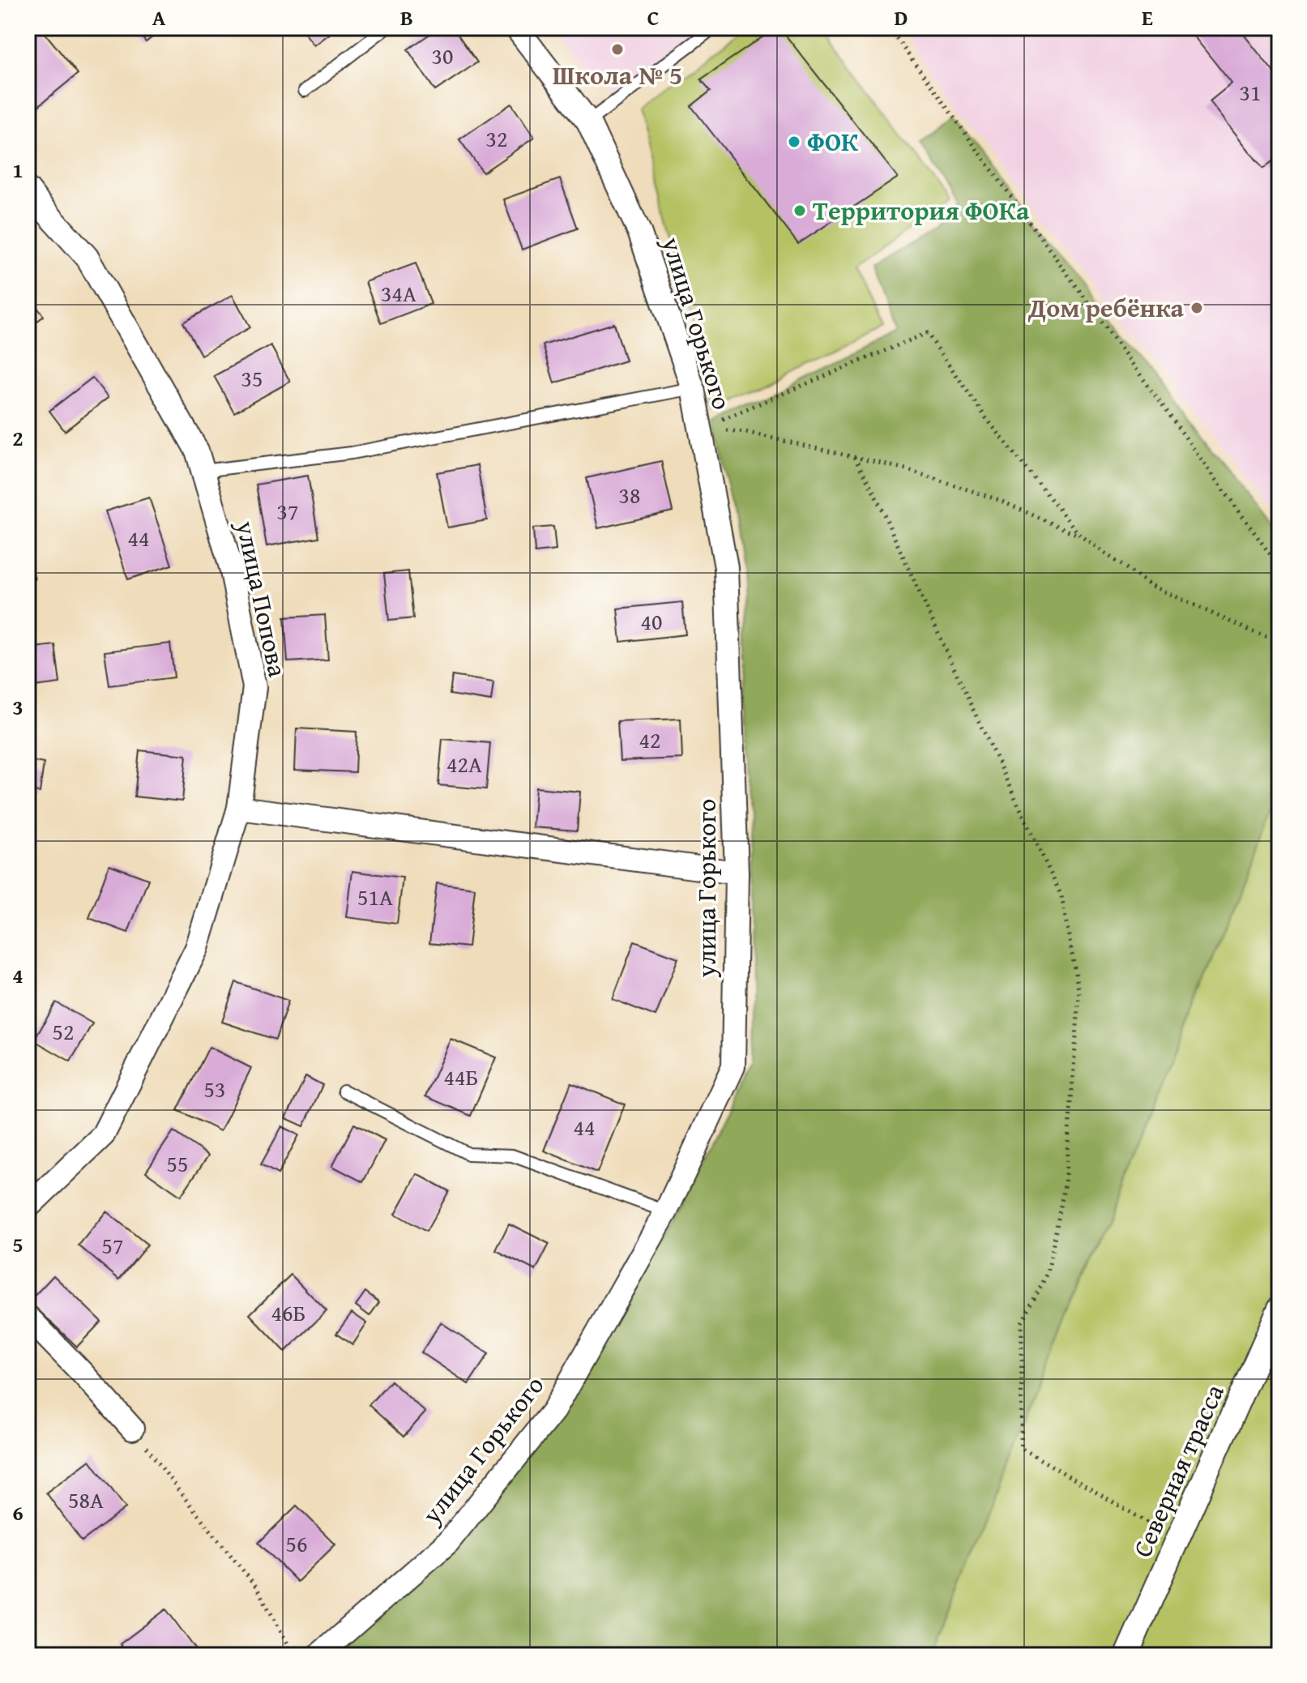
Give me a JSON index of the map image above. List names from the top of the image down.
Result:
{
  "streets": {
    "street": ["улица Горького", "улица Попова", "Северная трасса"]
  },
  "places": [
    "Школа № 5",
    "ФОК",
    "Территория ФОКа",
    "Дом ребёнка"
  ],
  "house_numbers": [
    "30",
    "31",
    "32",
    "34А",
    "35",
    "38",
    "37",
    "44",
    "40",
    "42",
    "42А",
    "51А",
    "52",
    "44Б",
    "53",
    "44",
    "55",
    "57",
    "46Б",
    "58А",
    "56"
  ],
  "grid": {
    "columns": [
      "A",
      "B",
      "C",
      "D",
      "E"
    ],
    "rows": [
      "1",
      "2",
      "3",
      "4",
      "5",
      "6"
    ]
  }
}
